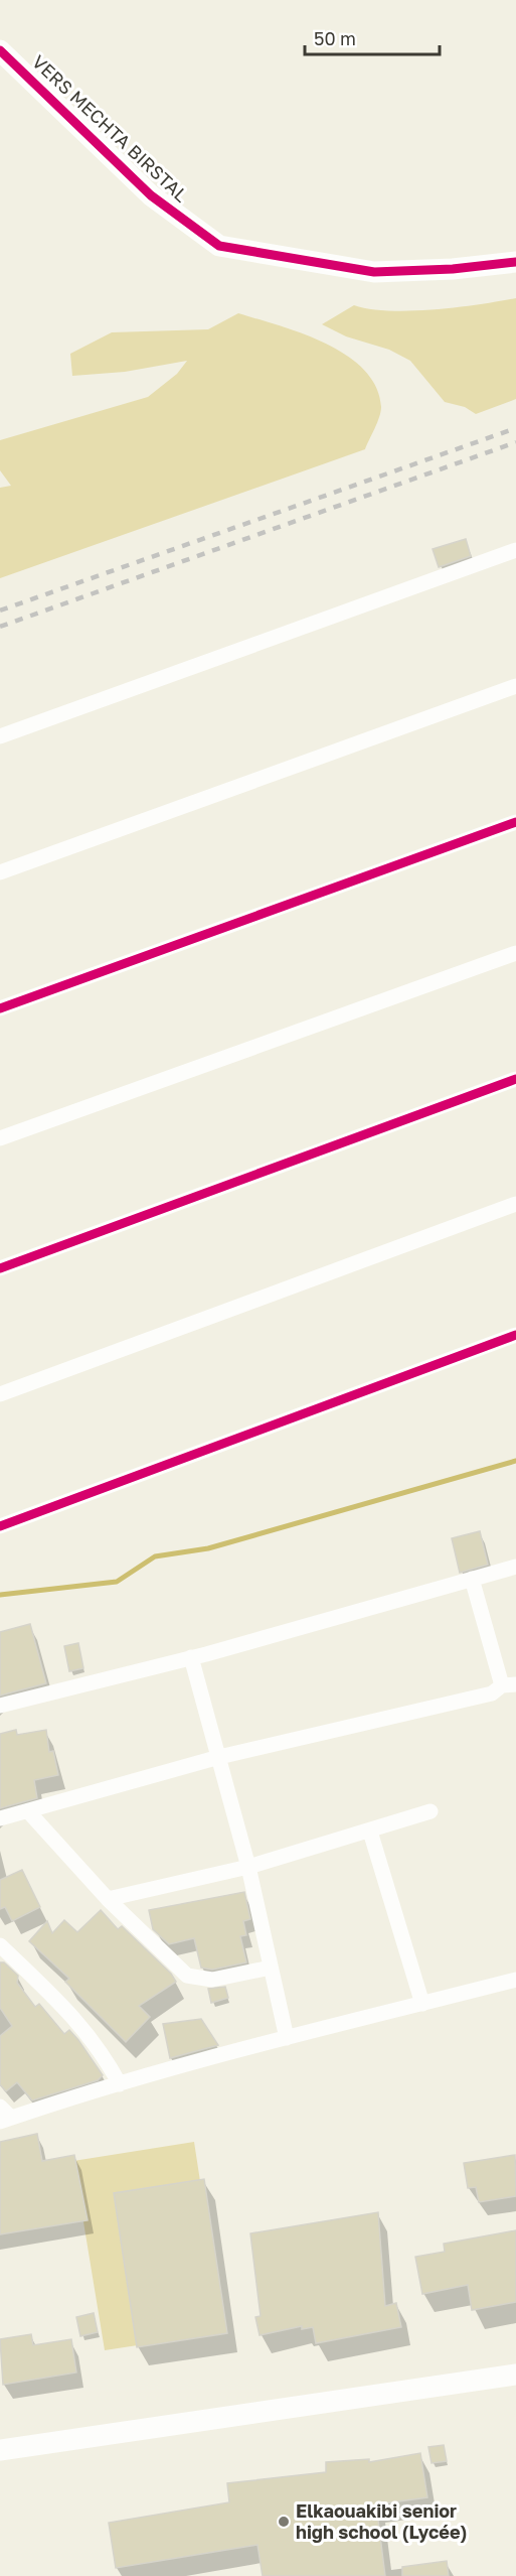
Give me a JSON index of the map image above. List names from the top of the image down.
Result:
{
  "streets": {
    "street": ["VERS MECHTA BIRSTAL"]
  },
  "places": ["Elkaouakibi senior high school (Lycée)"],
  "scale_bar": "50 m"
}
